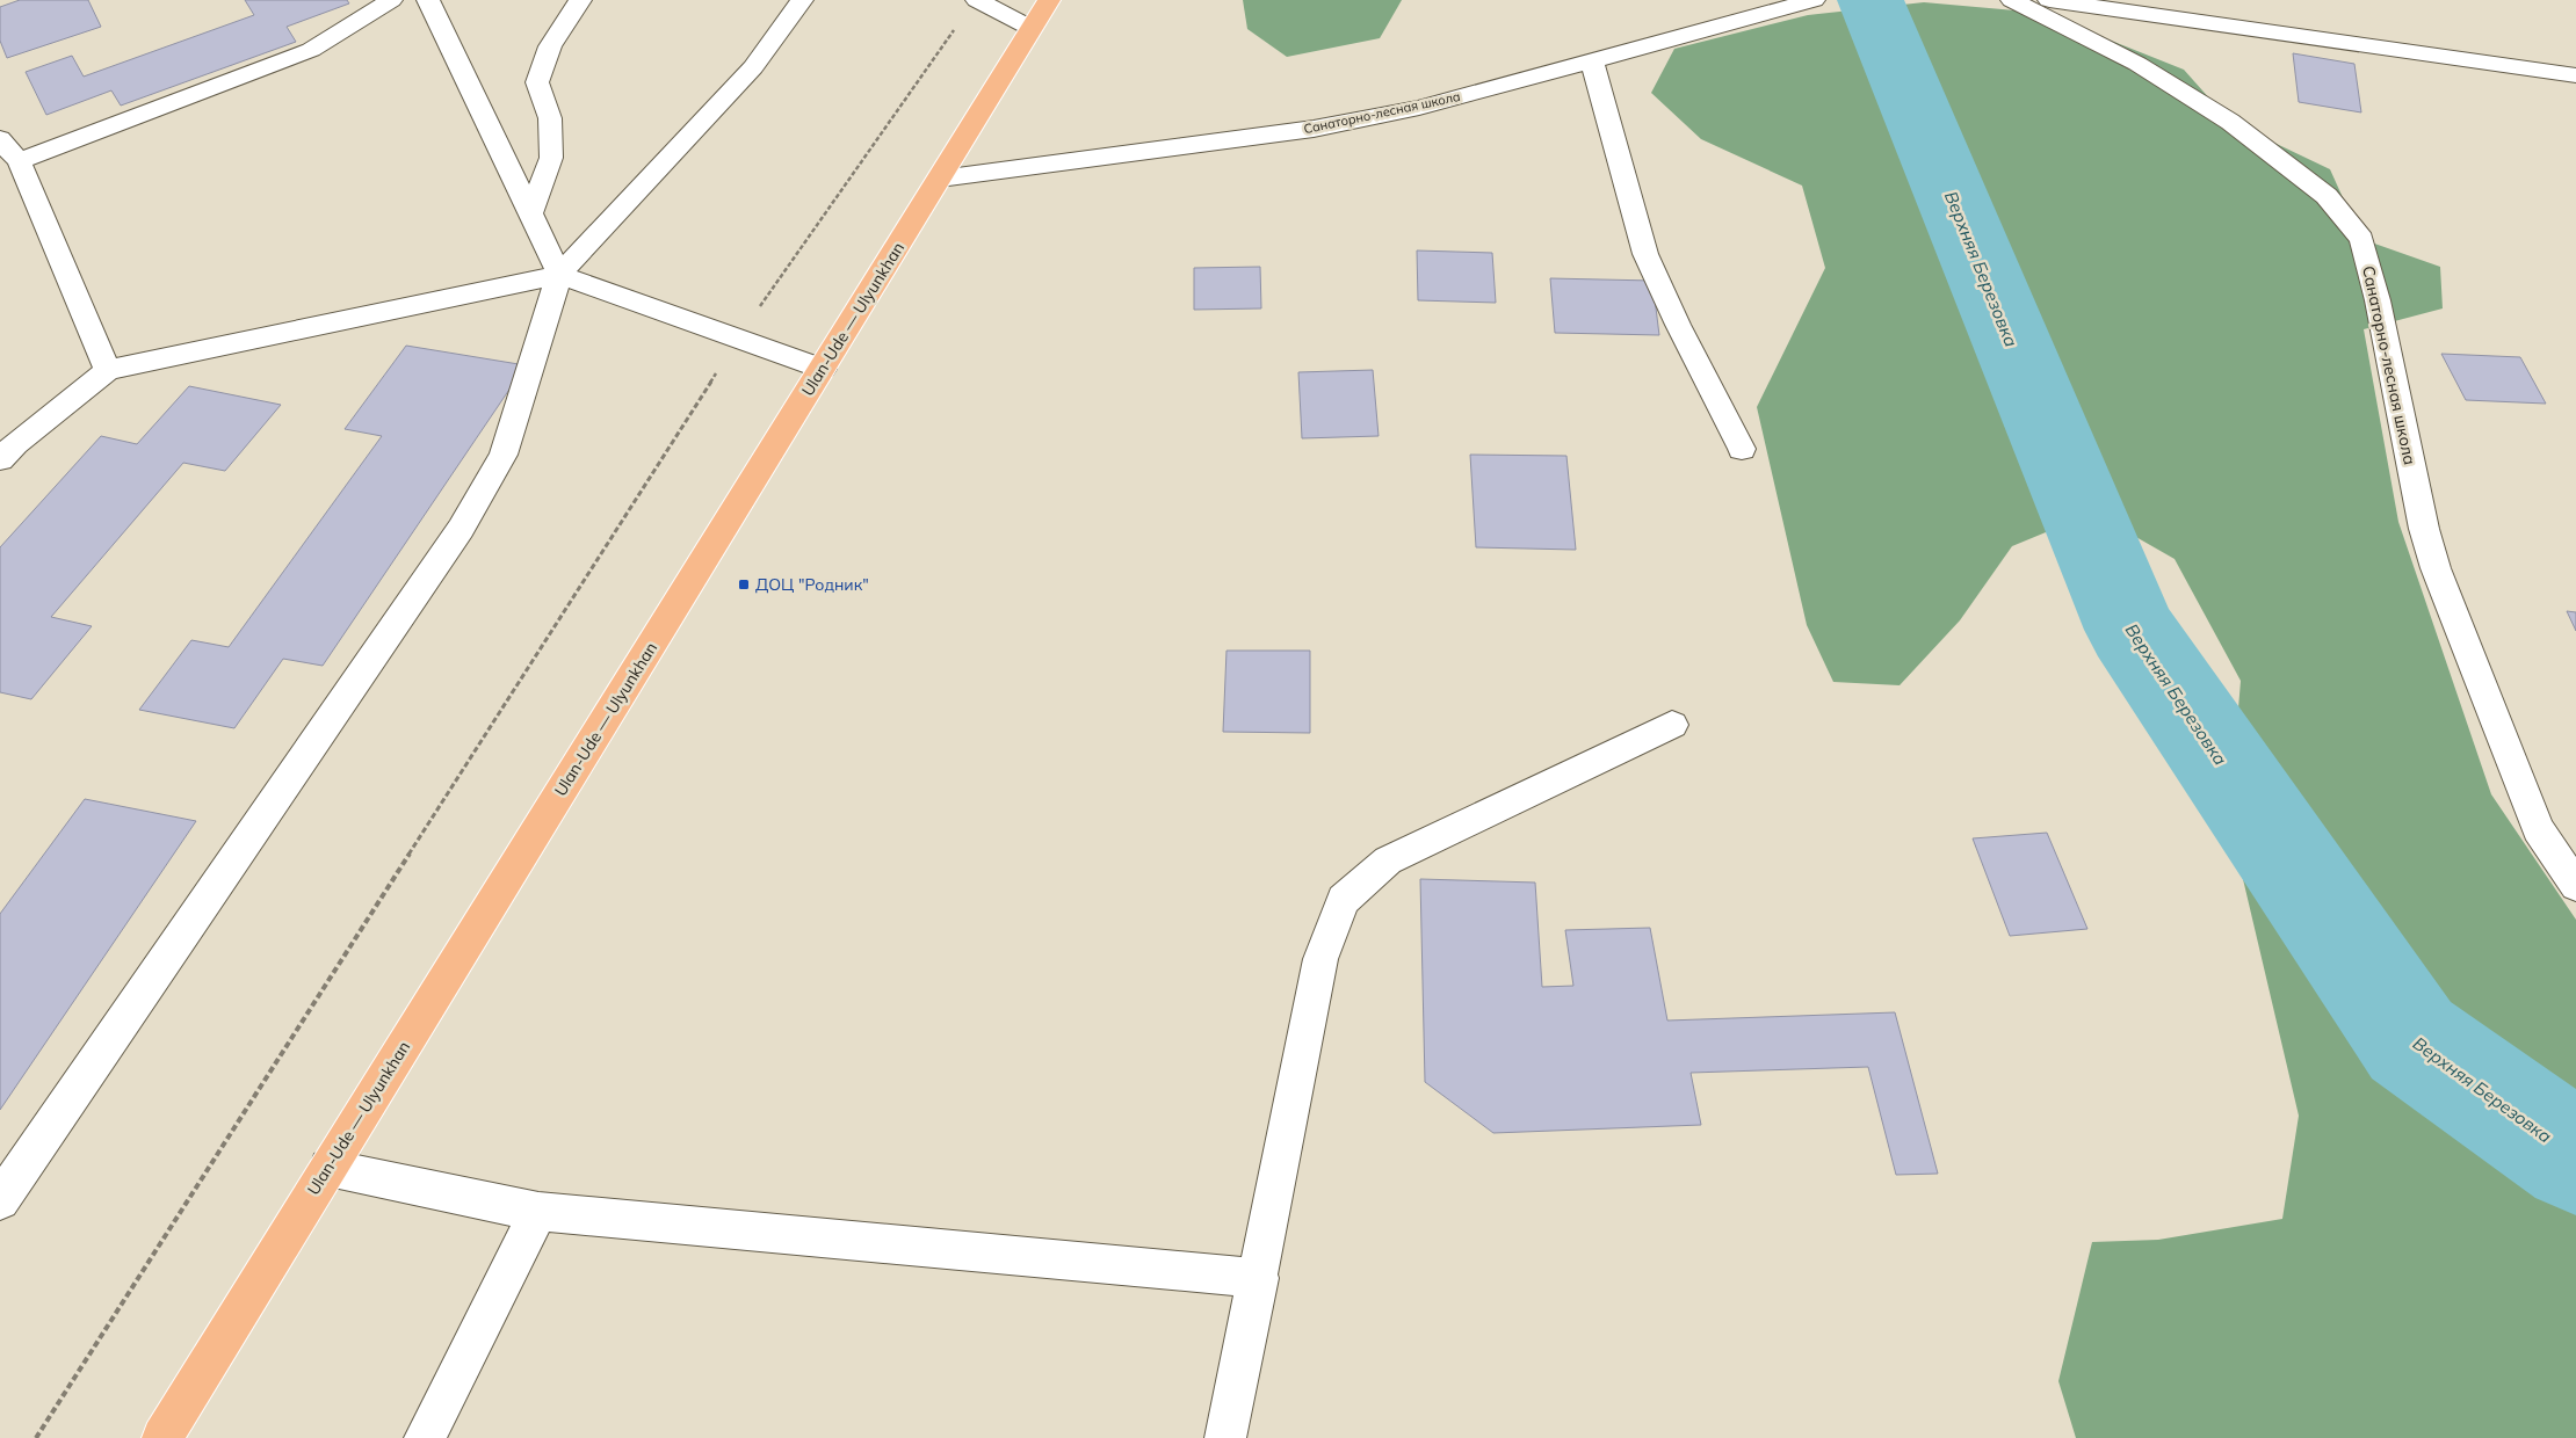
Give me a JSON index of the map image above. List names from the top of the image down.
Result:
{
  "streets": {
    "main road": ["Ulan-Ude — Ulyunkhan"],
    "street": ["Санаторно-лесная школа"]
  },
  "crossings": [
    ["Санаторно-лесная школа", "Ulan-Ude — Ulyunkhan"]
  ],
  "water": ["Верхняя Березовка"],
  "places": {
    "transit": ["ДОЦ \"Родник\""]
  }
}
